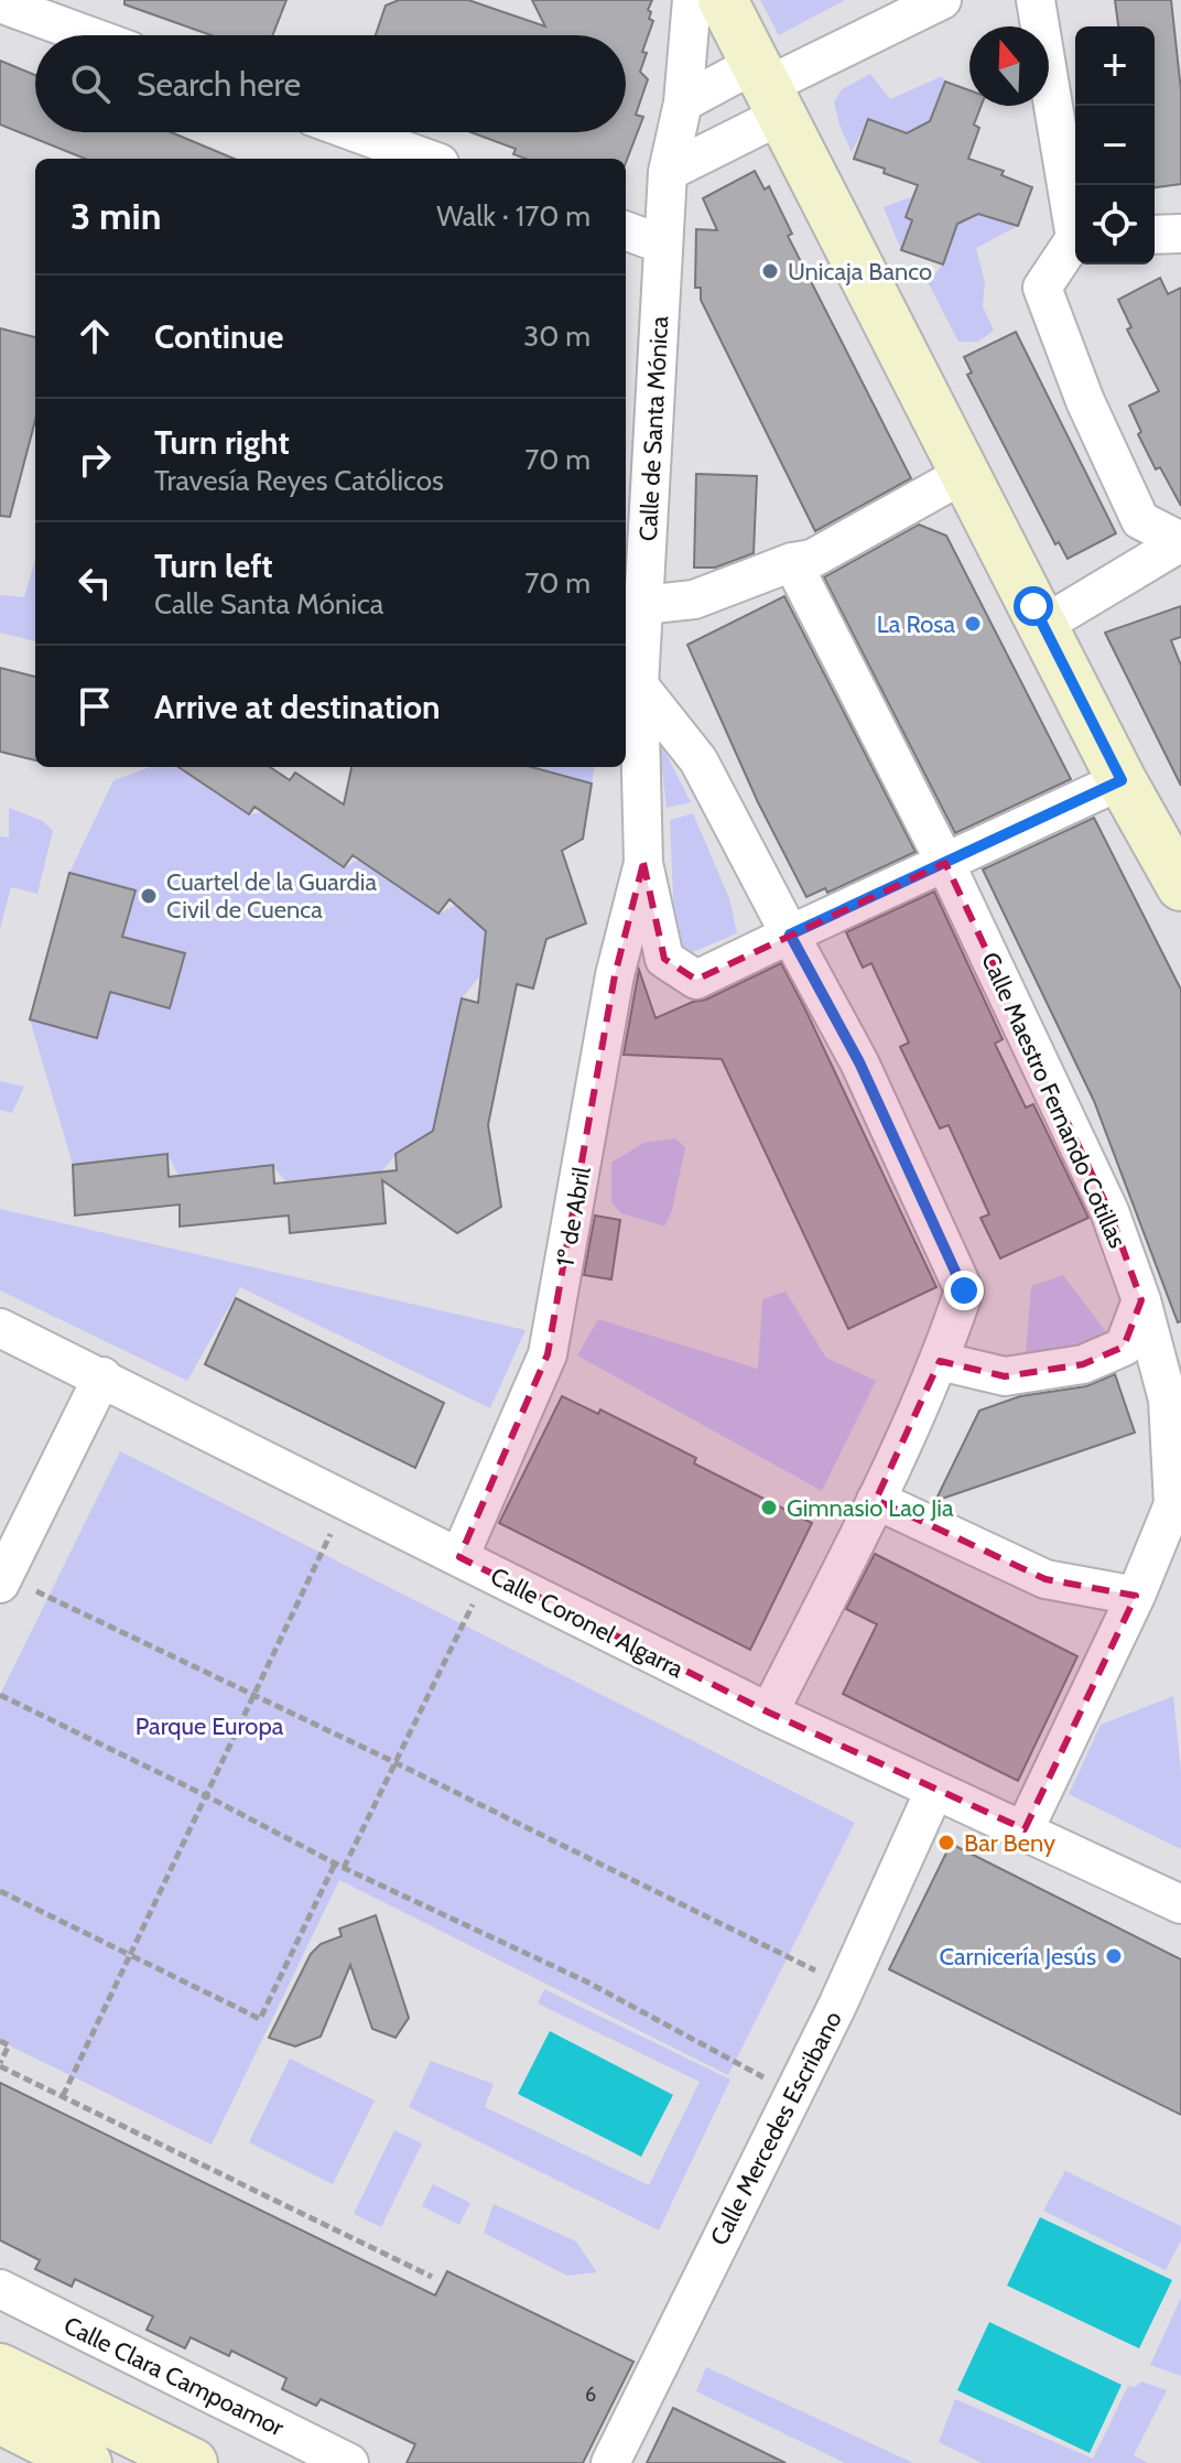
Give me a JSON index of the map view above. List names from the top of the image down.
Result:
{
  "streets": {
    "street": [
      "Calle de Santa Mónica",
      "Calle Maestro Fernando Cotillas",
      "1º de Abril",
      "Calle Coronel Algarra",
      "Calle Mercedes Escribano",
      "Calle Clara Campoamor"
    ]
  },
  "crossings": [
    ["Calle de Santa Mónica", "1º de Abril"],
    ["Calle Maestro Fernando Cotillas", "Calle Coronel Algarra"],
    ["1º de Abril", "Calle Coronel Algarra"],
    ["Calle Coronel Algarra", "Calle Mercedes Escribano"]
  ],
  "parks": ["Parque Europa"],
  "places": [
    "Unicaja Banco",
    "La Rosa",
    "Cuartel de la Guardia Civil de Cuenca",
    "Gimnasio Lao Jia",
    "Bar Beny",
    "Carnicería Jesús"
  ],
  "house_numbers": ["6"],
  "north": "top",
  "page": {
    "map_buttons": ["+", "−"],
    "search": "Search here",
    "heading": ["3 min", "Walk · 170 m"],
    "list": [
      ["Continue", "30 m"],
      ["Turn right", "Travesía Reyes Católicos", "70 m"],
      ["Turn left", "Calle Santa Mónica", "70 m"],
      "Arrive at destination"
    ]
  }
}
